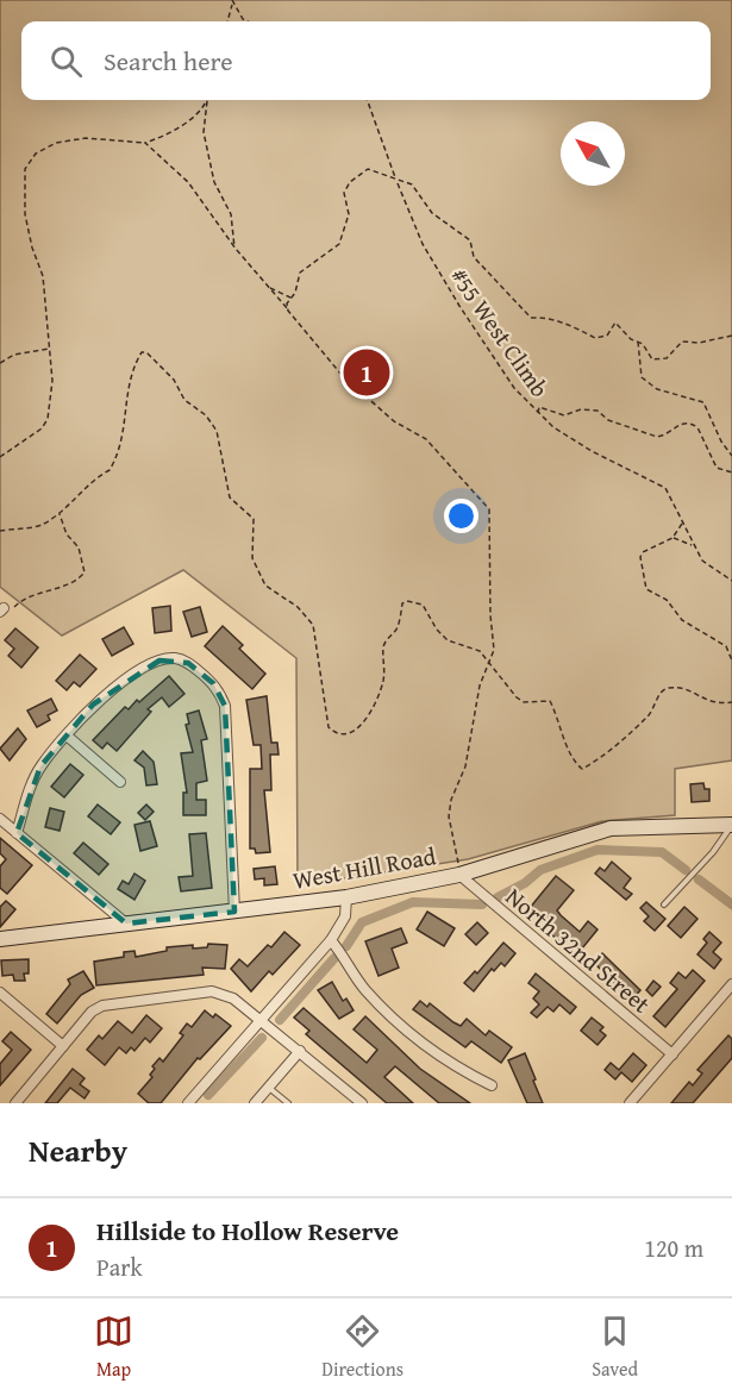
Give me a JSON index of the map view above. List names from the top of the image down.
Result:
{
  "streets": {
    "street": ["West Hill Road", "North 32nd Street"],
    "path": ["#55 West Climb"]
  },
  "crossings": [
    ["West Hill Road", "North 32nd Street"]
  ],
  "north": "top left",
  "page": {
    "search": "Search here",
    "pins": "1",
    "heading": "Nearby",
    "list": [
      {
        "mark": "1",
        "name": "Hillside to Hollow Reserve",
        "note": "Park",
        "value": "120 m"
      }
    ],
    "nav": ["Map", "Directions", "Saved"]
  }
}
